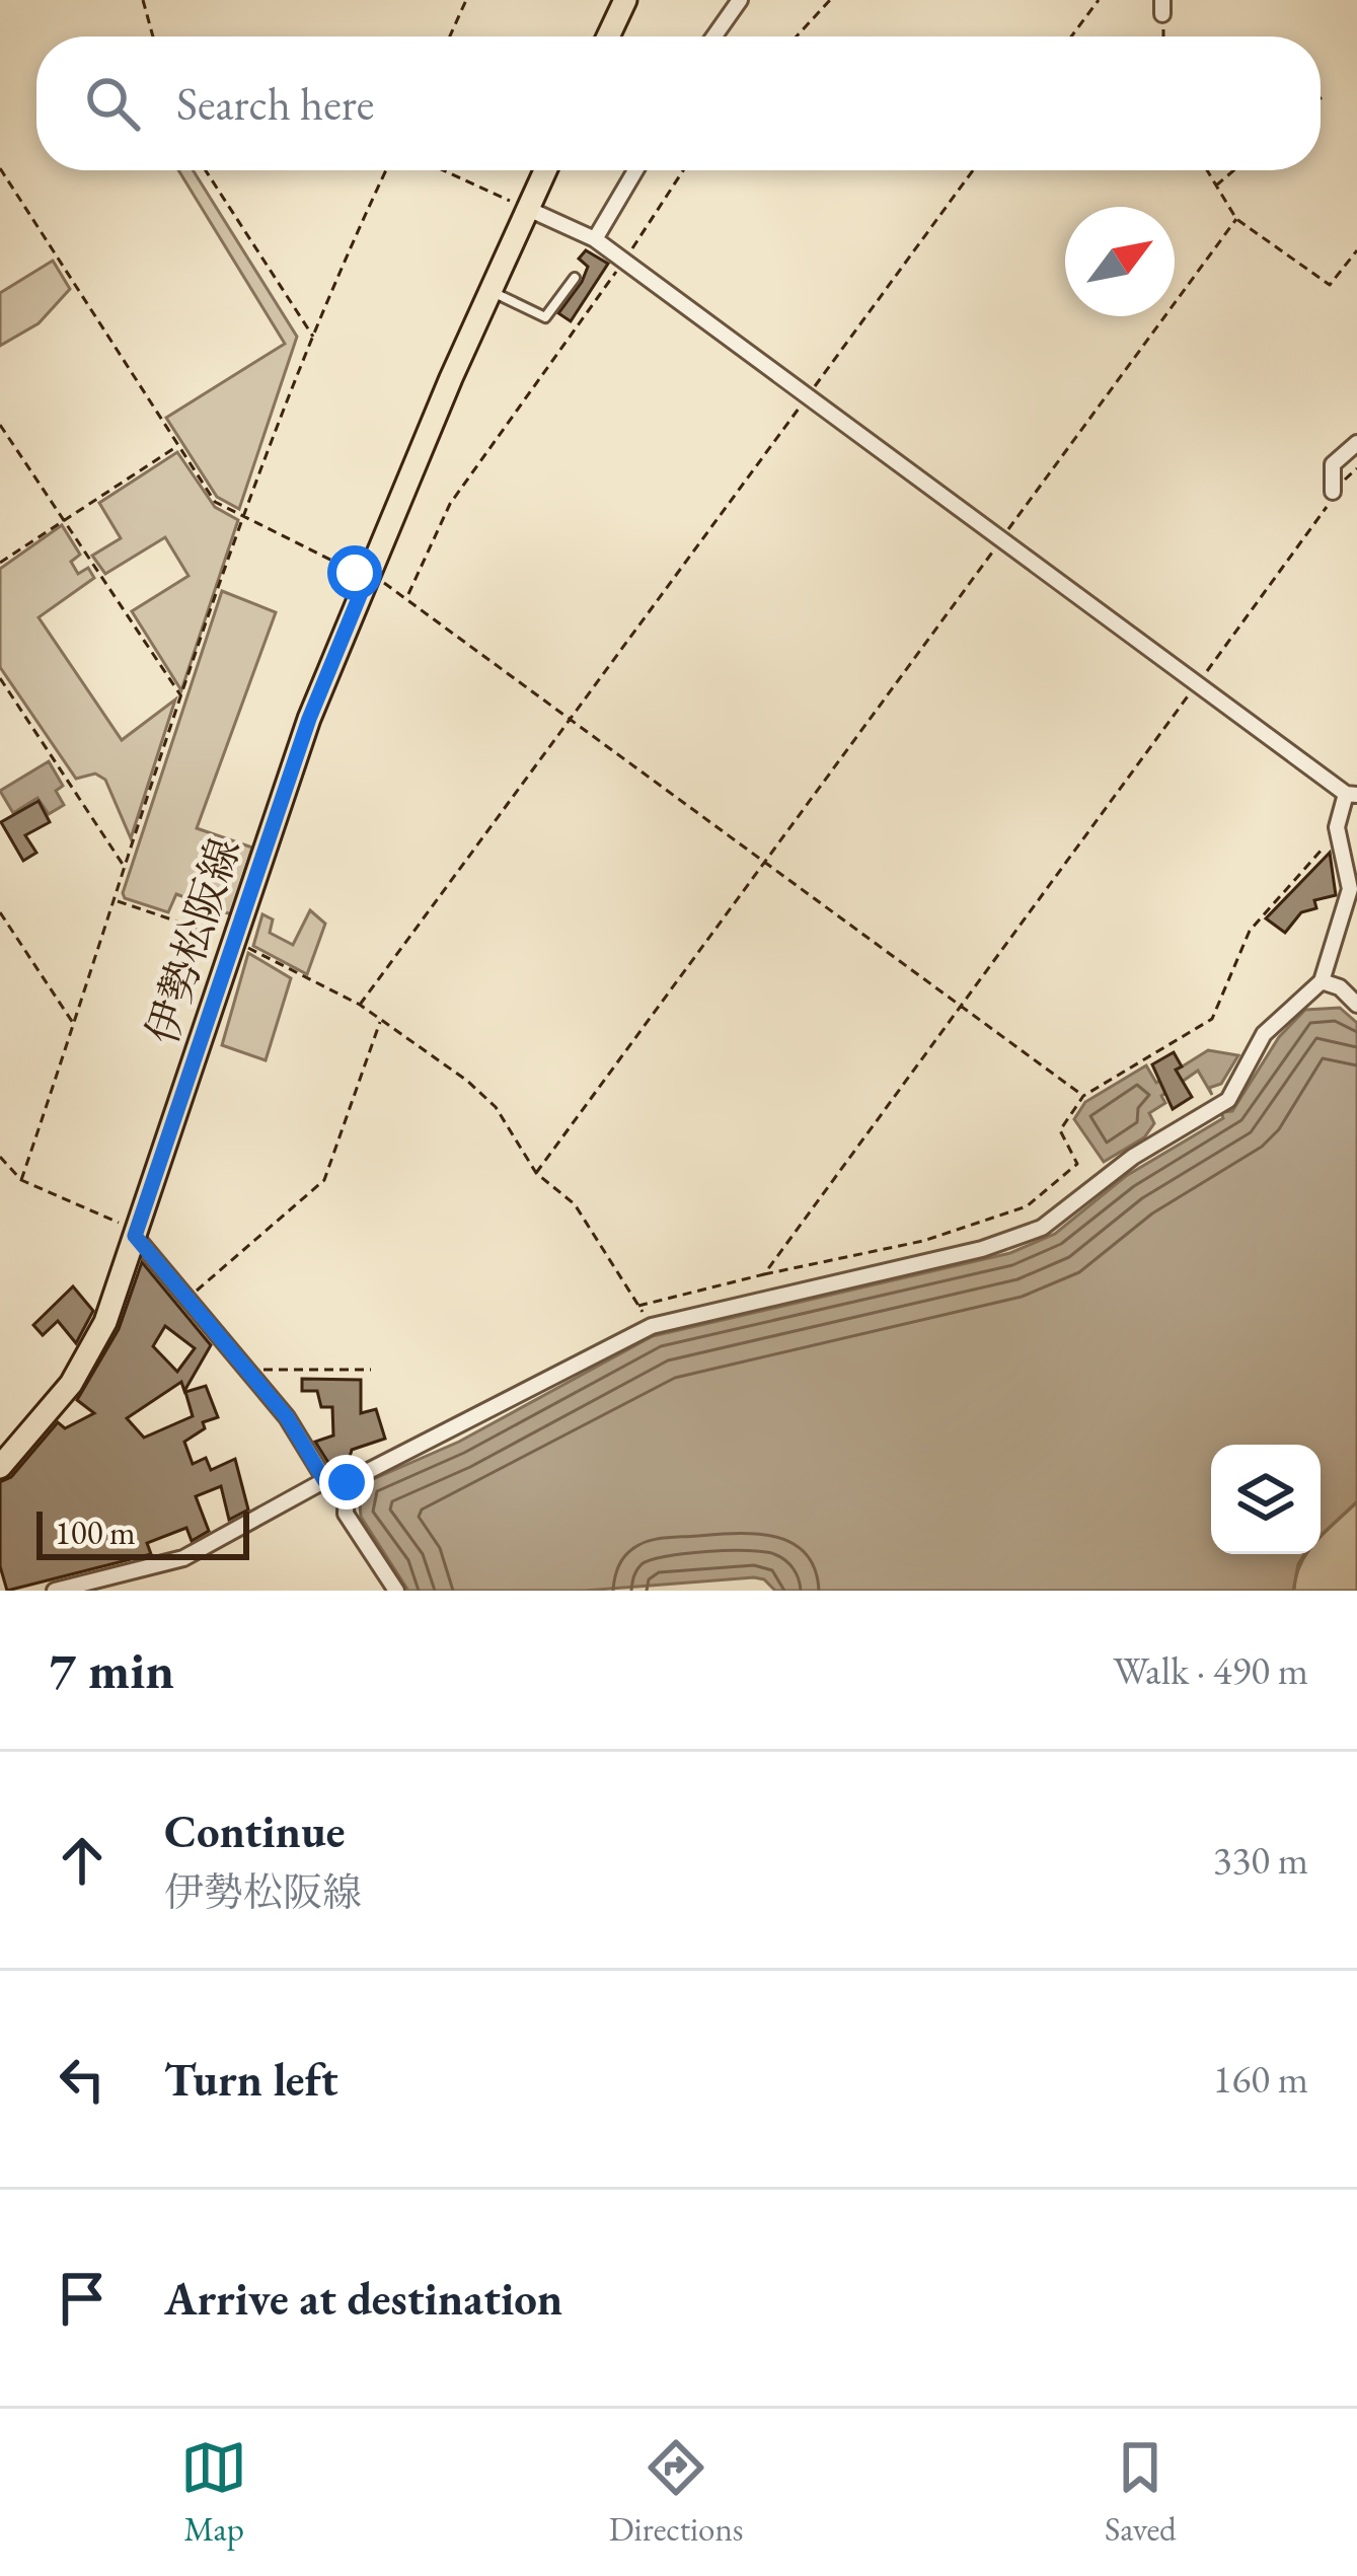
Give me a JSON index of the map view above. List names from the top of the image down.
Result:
{
  "streets": {
    "main road": ["伊勢松阪線"]
  },
  "scale_bar": "100 m",
  "north": "top right",
  "page": {
    "search": "Search here",
    "scale": "100 m",
    "heading": ["7 min", "Walk · 490 m"],
    "list": [
      ["Continue", "伊勢松阪線", "330 m"],
      ["Turn left", "160 m"],
      "Arrive at destination"
    ],
    "nav": ["Map", "Directions", "Saved"]
  }
}
